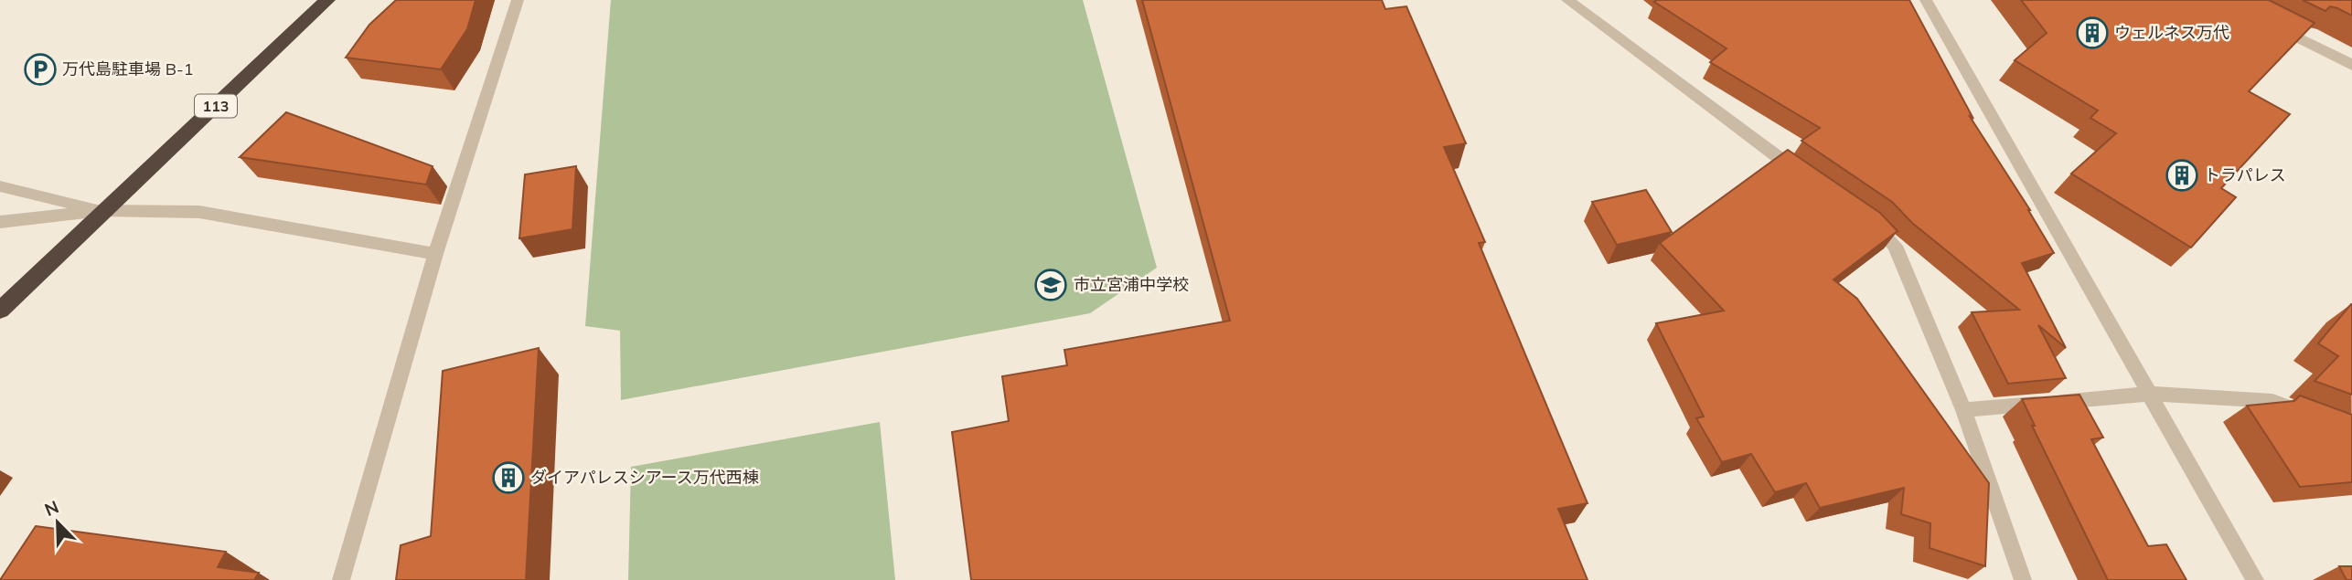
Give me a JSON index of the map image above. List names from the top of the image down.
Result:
{
  "streets": {
    "highway": ["113"]
  },
  "places": {
    "building": ["ウェルネス万代", "トラパレス", "ダイアパレスシアース万代西棟"],
    "parking": ["万代島駐車場 B-1"],
    "school or university": ["市立宮浦中学校"]
  },
  "north": "top left"
}
